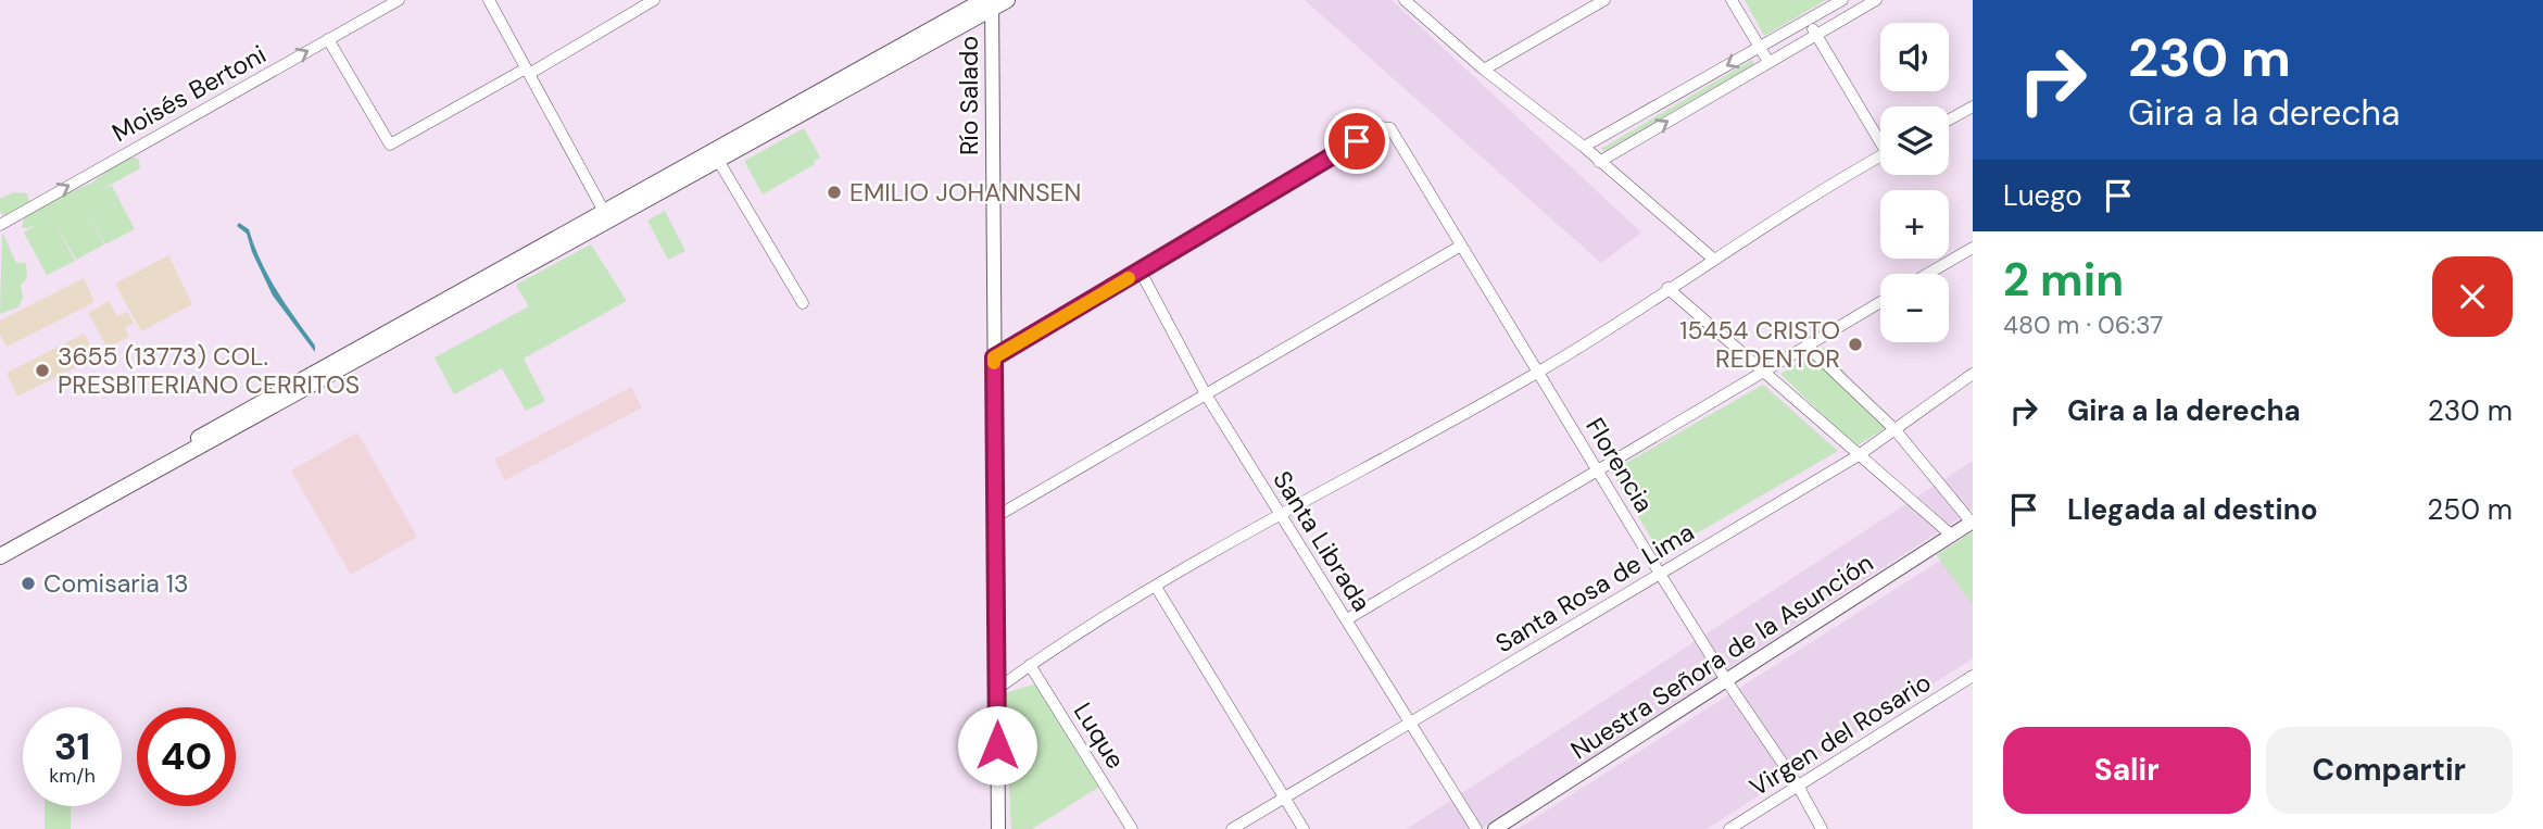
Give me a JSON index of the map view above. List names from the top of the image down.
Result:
{
  "streets": {
    "street": [
      "Moisés Bertoni",
      "Río Salado",
      "Florencia",
      "Santa Librada",
      "Santa Rosa de Lima",
      "Nuestra Señora de la Asunción",
      "Virgen del Rosario",
      "Luque"
    ]
  },
  "crossings": [
    ["Florencia", "Santa Librada"],
    ["Florencia", "Santa Rosa de Lima"],
    ["Florencia", "Nuestra Señora de la Asunción"],
    ["Florencia", "Virgen del Rosario"],
    ["Santa Librada", "Santa Rosa de Lima"]
  ],
  "one_way": ["Moisés Bertoni"],
  "places": [
    "EMILIO JOHANNSEN",
    "15454 CRISTO REDENTOR",
    "3655 (13773) COL. PRESBITERIANO CERRITOS",
    "Comisaria 13"
  ],
  "page": {
    "turn": ["230 m", "Gira a la derecha"],
    "map_buttons": ["+", "−"],
    "then": "Luego",
    "heading": ["2 min", "480 m · 06:37"],
    "list": [
      {
        "name": "Gira a la derecha",
        "value": "230 m"
      },
      {
        "name": "Llegada al destino",
        "value": "250 m"
      }
    ],
    "speed": "31 km/h",
    "limit": "40",
    "buttons": ["Salir", "Compartir"]
  }
}
